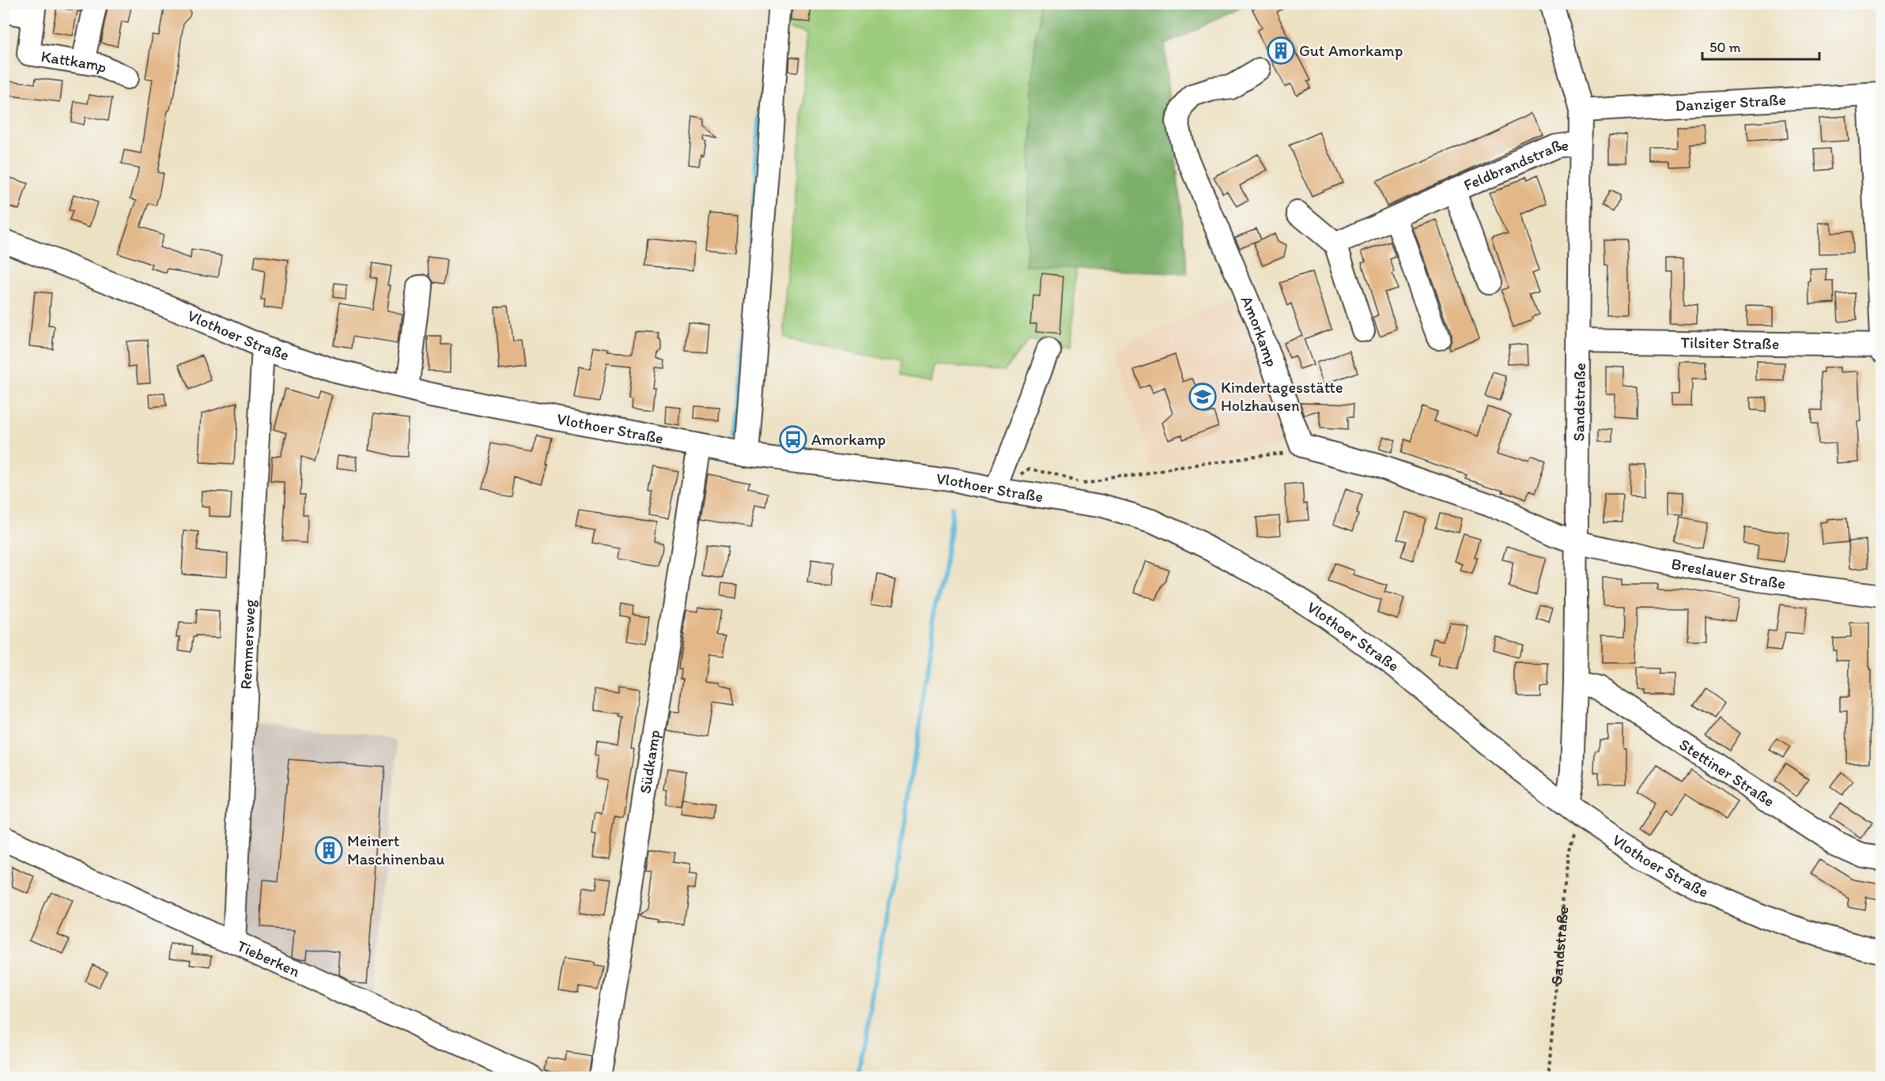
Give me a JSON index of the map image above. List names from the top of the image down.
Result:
{
  "streets": {
    "street": [
      "Kattkamp",
      "Danziger Straße",
      "Feldbrandstraße",
      "Amorkamp",
      "Vlothoer Straße",
      "Tilsiter Straße",
      "Sandstraße",
      "Breslauer Straße",
      "Remmersweg",
      "Südkamp",
      "Stettiner Straße",
      "Tieberken"
    ]
  },
  "crossings": [
    ["Danziger Straße", "Sandstraße"],
    ["Feldbrandstraße", "Sandstraße"],
    ["Vlothoer Straße", "Sandstraße"],
    ["Vlothoer Straße", "Remmersweg"],
    ["Vlothoer Straße", "Südkamp"],
    ["Tilsiter Straße", "Sandstraße"],
    ["Sandstraße", "Breslauer Straße"],
    ["Sandstraße", "Stettiner Straße"],
    ["Remmersweg", "Tieberken"]
  ],
  "places": {
    "building": ["Gut Amorkamp", "Meinert Maschinenbau"],
    "school or university": ["Kindertagesstätte Holzhausen"],
    "bus stop": ["Amorkamp"]
  },
  "scale_bar": "50 m"
}
